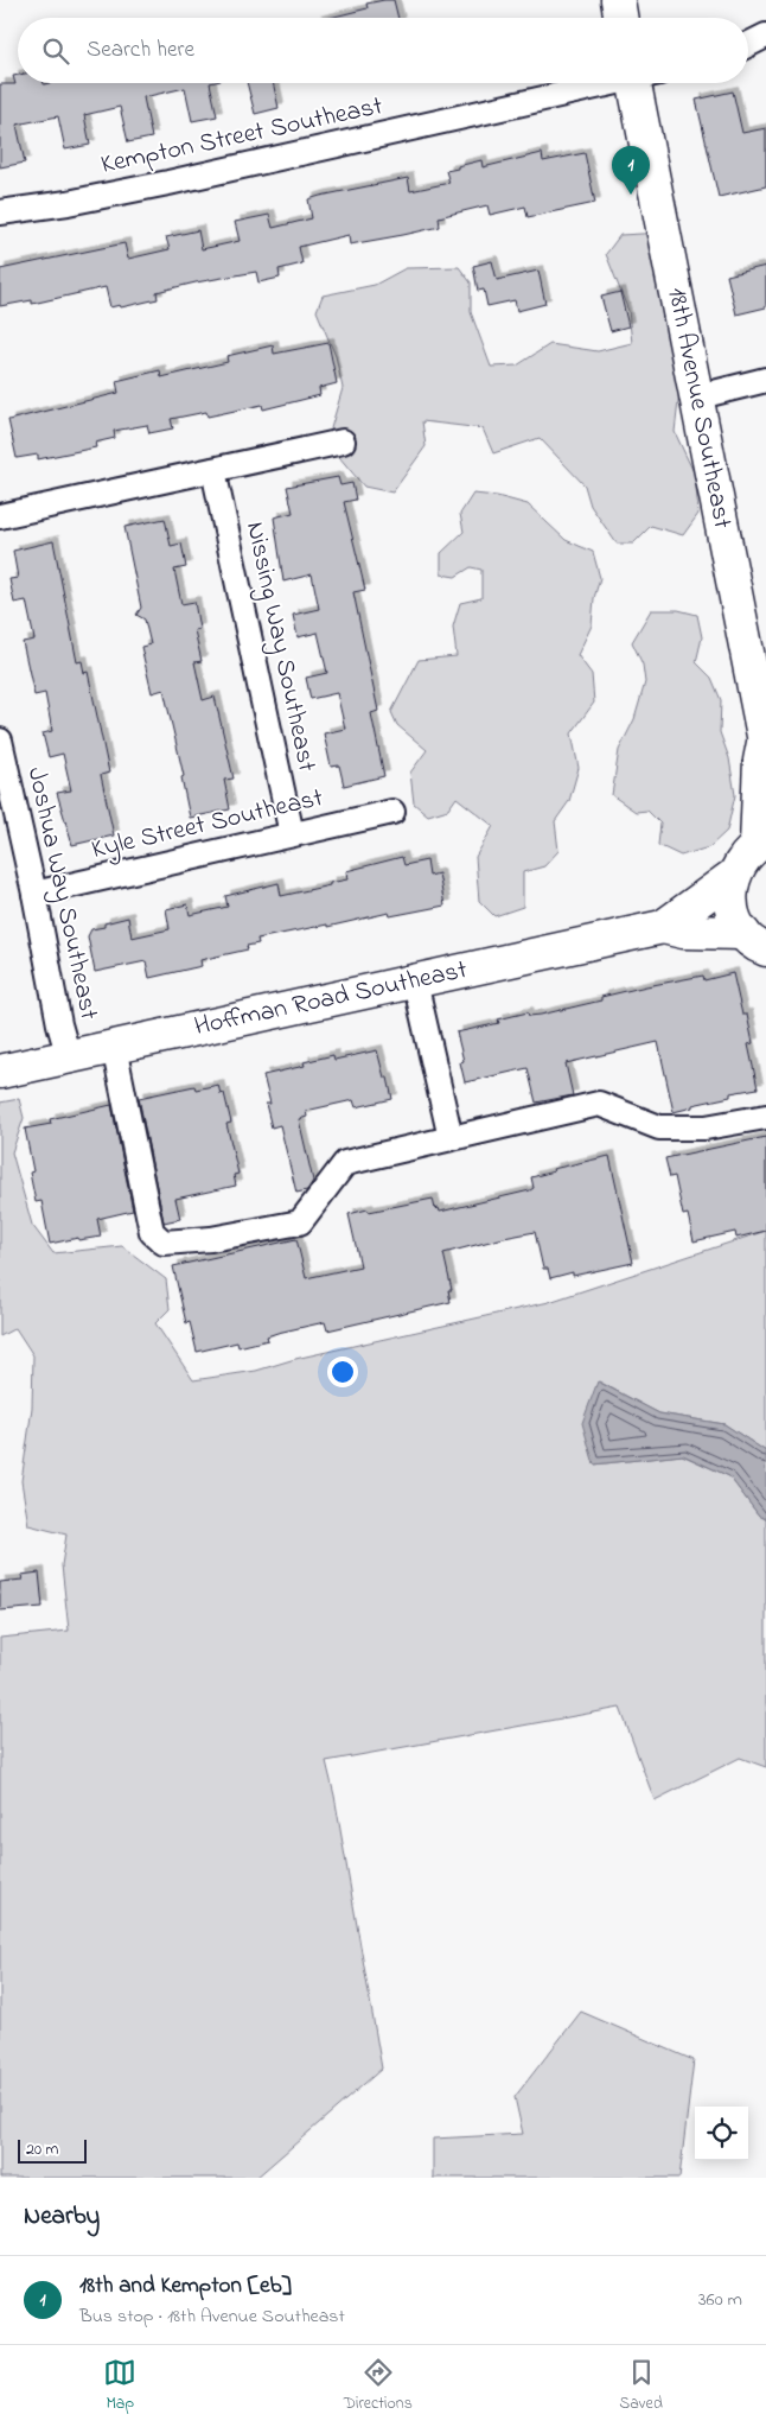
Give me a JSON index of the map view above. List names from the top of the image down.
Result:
{
  "streets": {
    "street": [
      "Kempton Street Southeast",
      "18th Avenue Southeast",
      "Nissing Way Southeast",
      "Kyle Street Southeast",
      "Joshua Way Southeast",
      "Hoffman Road Southeast"
    ]
  },
  "crossings": [
    ["Nissing Way Southeast", "Kyle Street Southeast"],
    ["Kyle Street Southeast", "Joshua Way Southeast"],
    ["Joshua Way Southeast", "Hoffman Road Southeast"]
  ],
  "scale_bar": "20 m",
  "page": {
    "search": "Search here",
    "pins": "1",
    "scale": "20 m",
    "heading": "Nearby",
    "list": [
      {
        "mark": "1",
        "name": "18th and Kempton [eb]",
        "note": "Bus stop · 18th Avenue Southeast",
        "value": "360 m"
      }
    ],
    "nav": ["Map", "Directions", "Saved"]
  }
}
